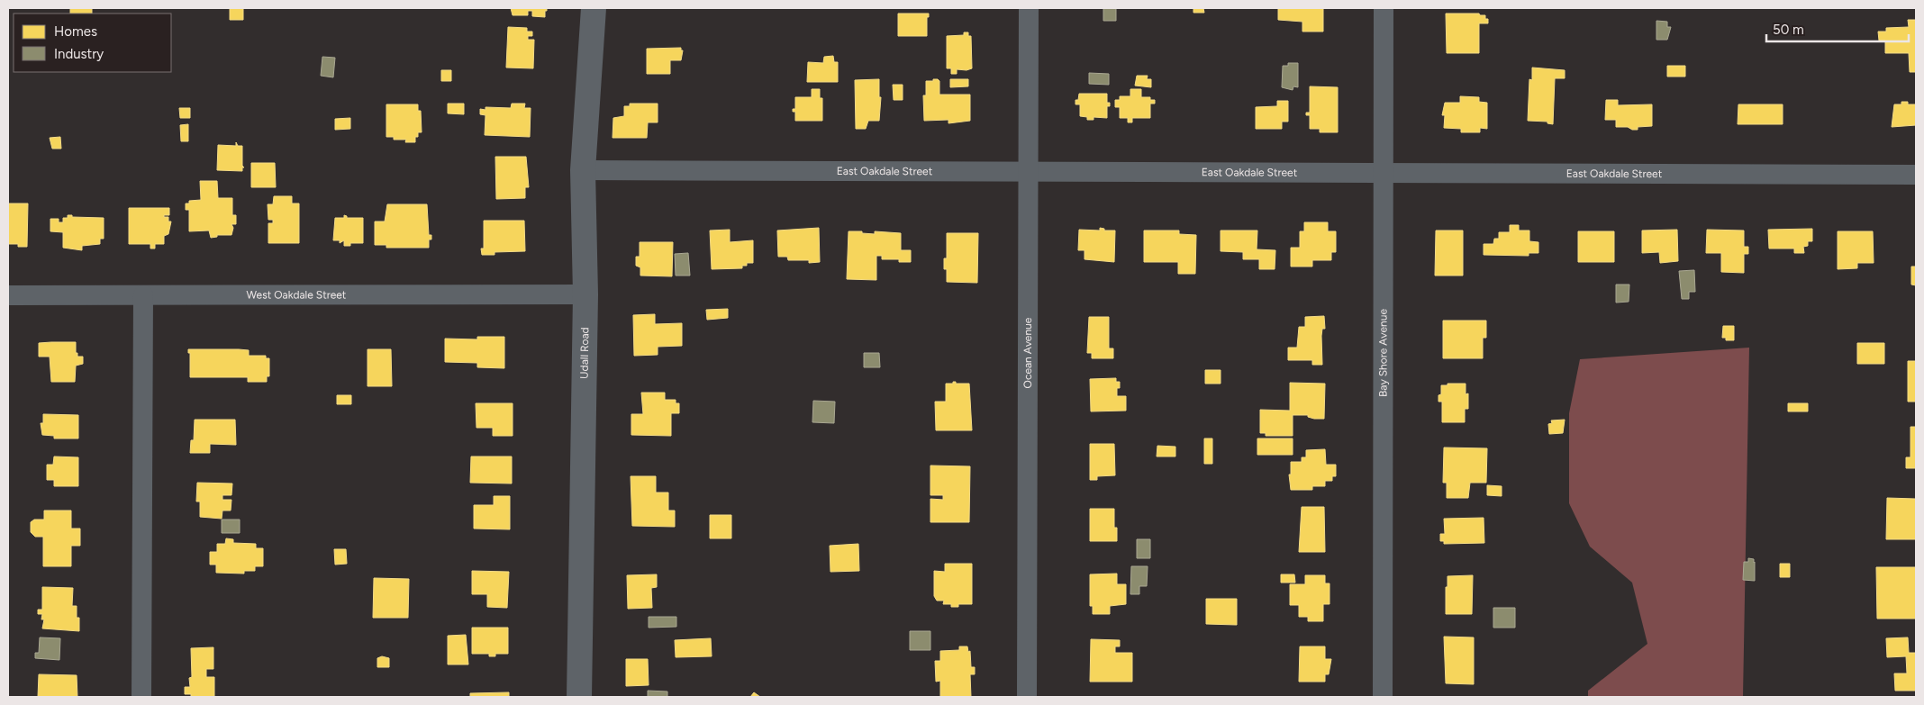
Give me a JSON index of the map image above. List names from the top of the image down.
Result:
{
  "streets": {
    "street": [
      "East Oakdale Street",
      "West Oakdale Street",
      "Udall Road",
      "Ocean Avenue",
      "Bay Shore Avenue"
    ]
  },
  "crossings": [
    ["East Oakdale Street", "Udall Road"],
    ["East Oakdale Street", "Ocean Avenue"],
    ["East Oakdale Street", "Bay Shore Avenue"],
    ["West Oakdale Street", "Udall Road"]
  ],
  "legend": ["Homes", "Industry"],
  "scale_bar": "50 m"
}
